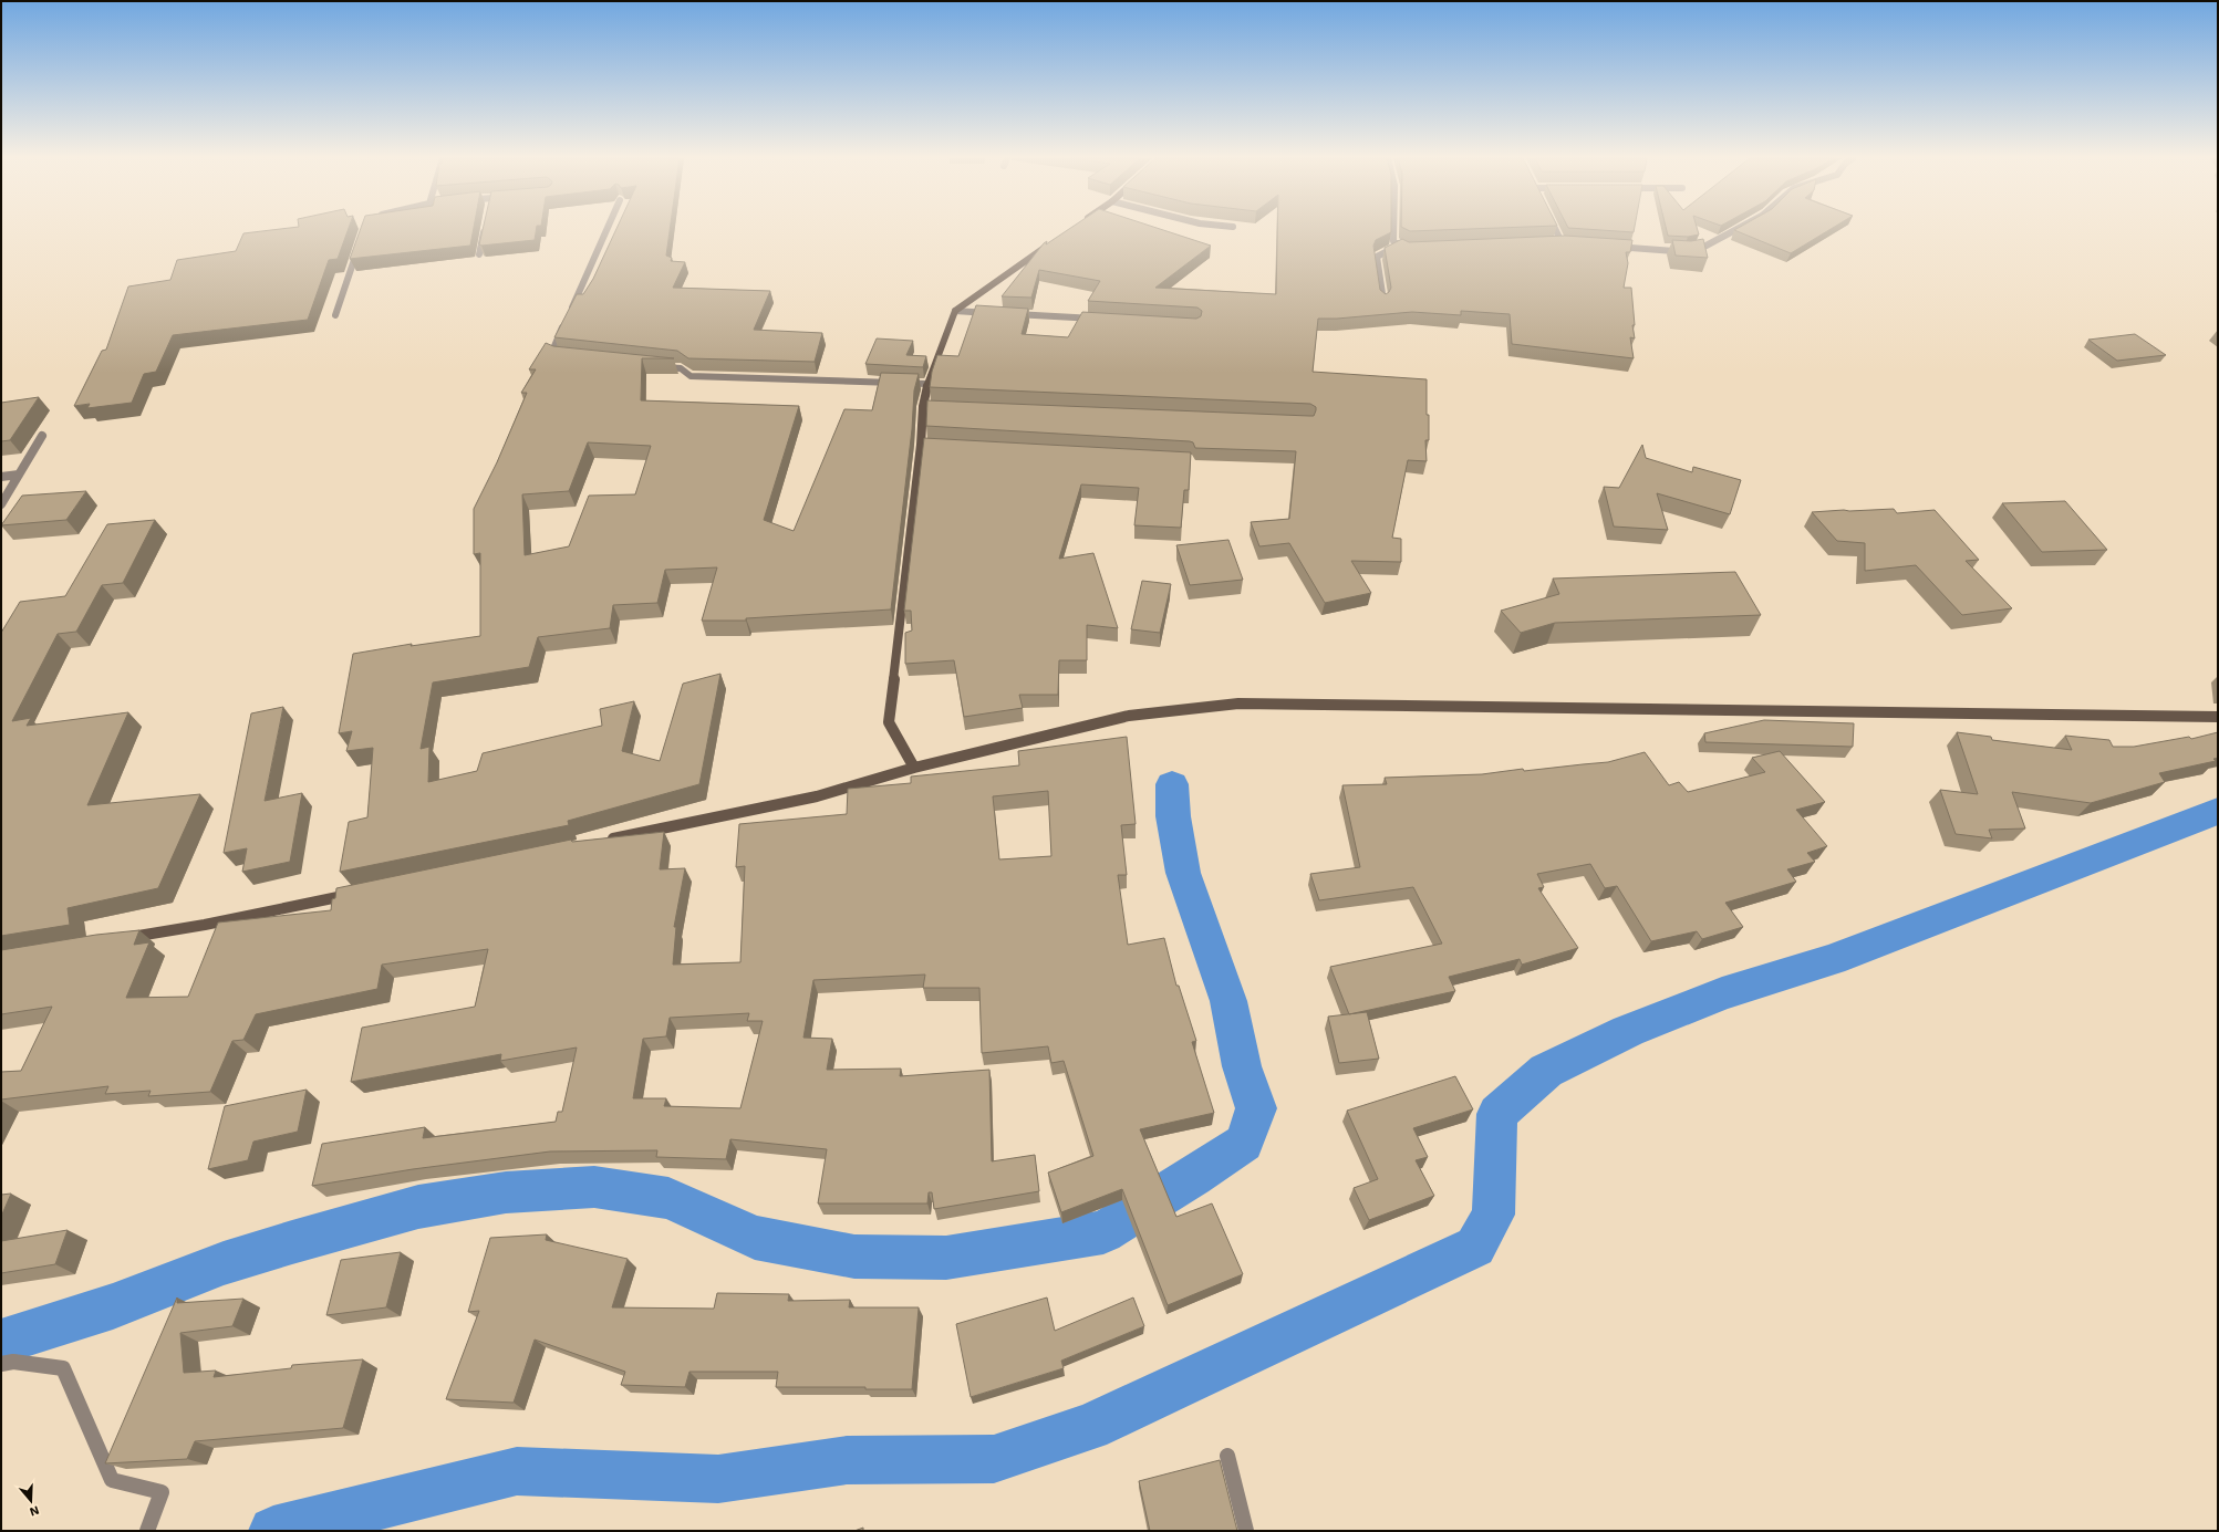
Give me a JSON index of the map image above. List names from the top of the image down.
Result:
{
  "north": "bottom"
}
